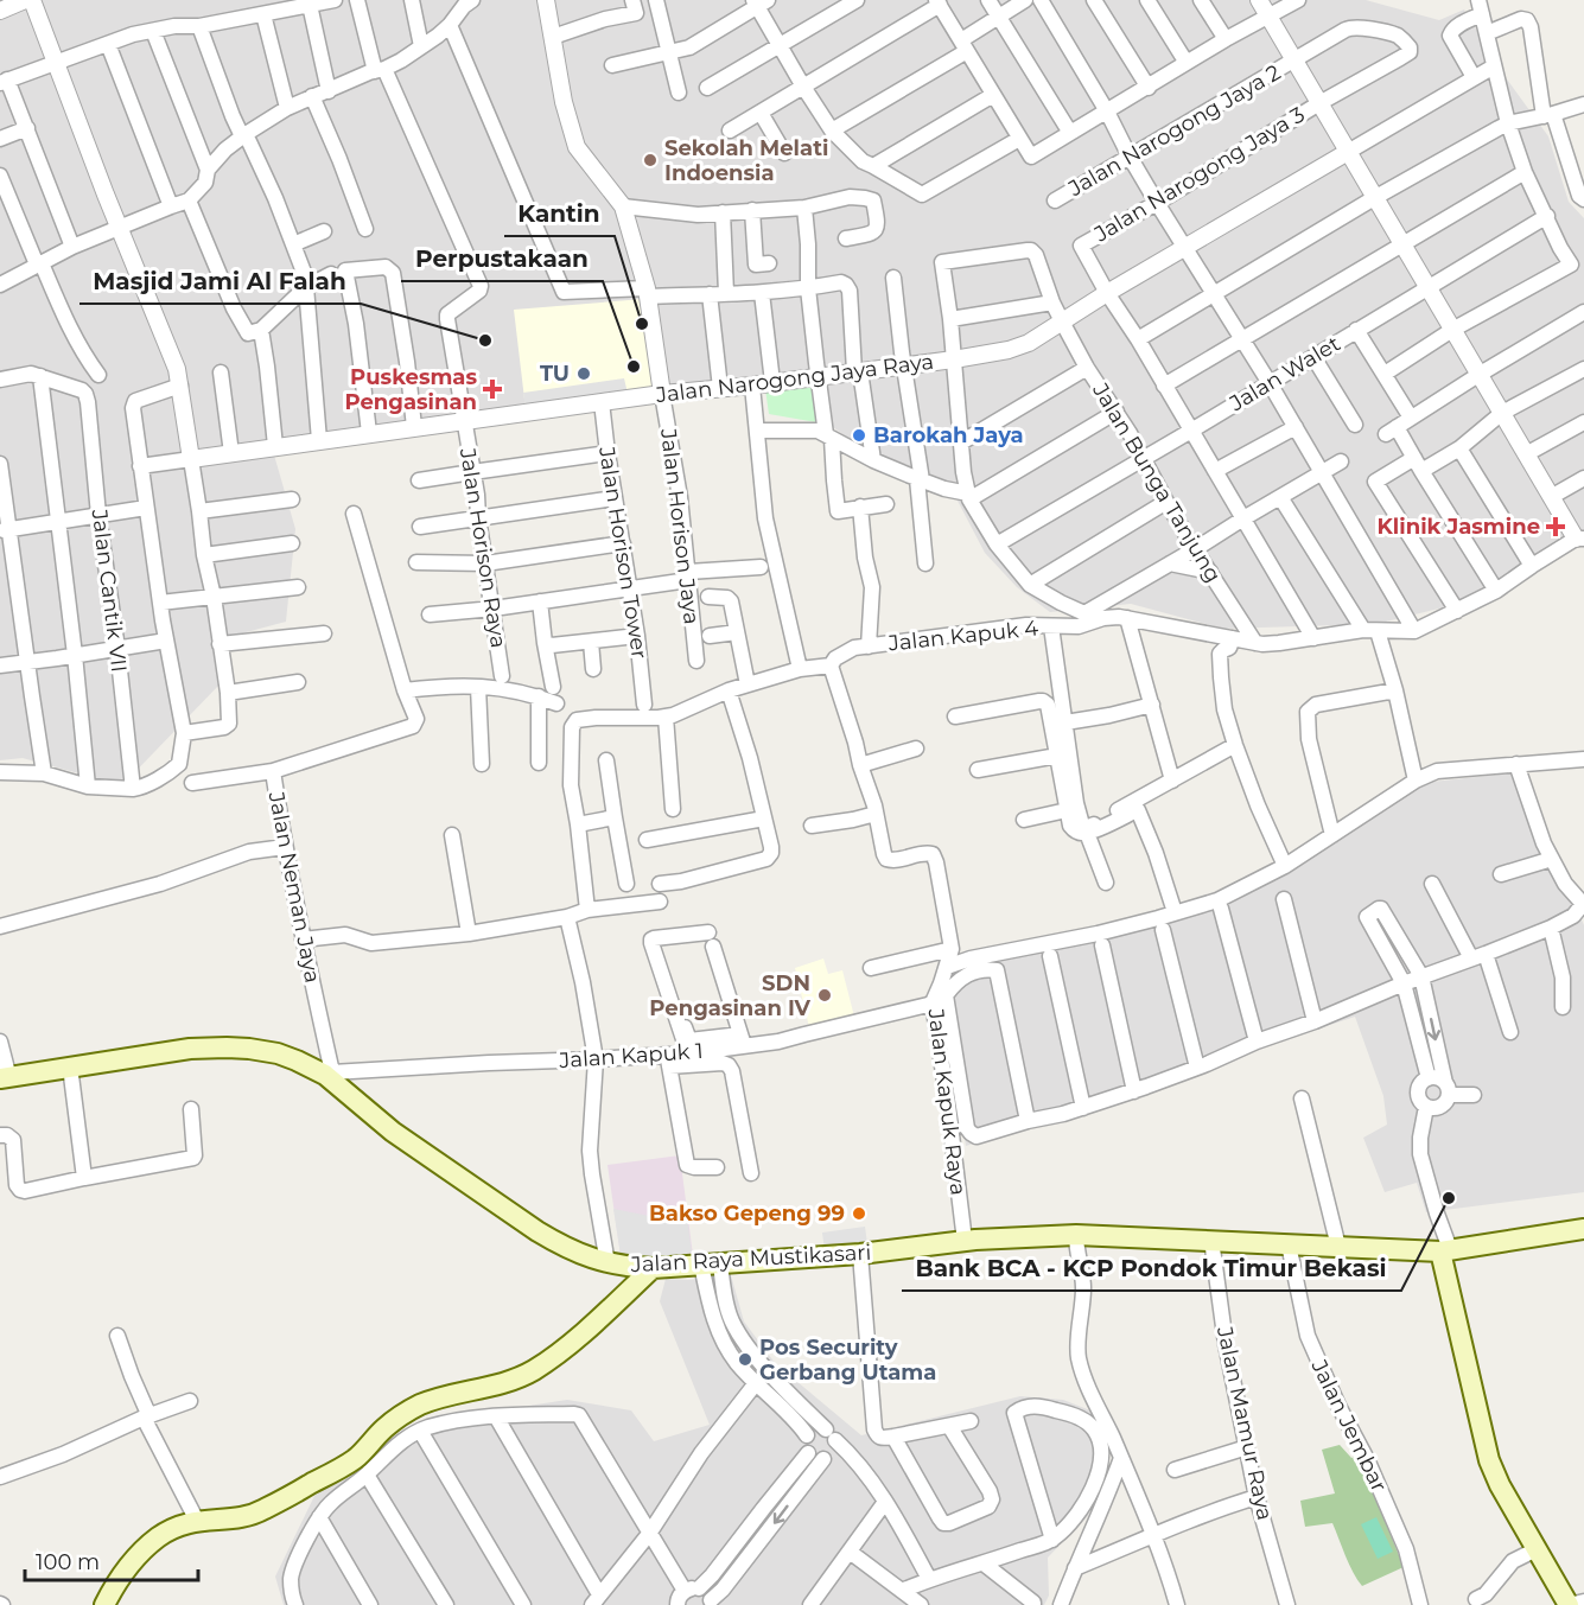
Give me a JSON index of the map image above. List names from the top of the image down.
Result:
{
  "streets": {
    "main road": ["Jalan Raya Mustikasari"],
    "street": [
      "Jalan Narogong Jaya 2",
      "Jalan Narogong Jaya 3",
      "Jalan Walet",
      "Jalan Narogong Jaya Raya",
      "Jalan Bunga Tanjung",
      "Jalan Horison Jaya",
      "Jalan Horison Raya",
      "Jalan Horison Tower",
      "Jalan Cantik VII",
      "Jalan Kapuk 4",
      "Jalan Neman Jaya",
      "Jalan Kapuk 1",
      "Jalan Kapuk Raya",
      "Jalan Mamur Raya",
      "Jalan Jembar"
    ]
  },
  "crossings": [
    ["Jalan Narogong Jaya 2", "Jalan Narogong Jaya 3"],
    ["Jalan Narogong Jaya 3", "Jalan Narogong Jaya Raya"],
    ["Jalan Walet", "Jalan Bunga Tanjung"],
    ["Jalan Narogong Jaya Raya", "Jalan Bunga Tanjung"],
    ["Jalan Narogong Jaya Raya", "Jalan Horison Jaya"],
    ["Jalan Narogong Jaya Raya", "Jalan Horison Raya"],
    ["Jalan Narogong Jaya Raya", "Jalan Horison Tower"],
    ["Jalan Kapuk 4", "Jalan Kapuk Raya"],
    ["Jalan Neman Jaya", "Jalan Kapuk 1"],
    ["Jalan Neman Jaya", "Jalan Raya Mustikasari"],
    ["Jalan Kapuk 1", "Jalan Kapuk Raya"],
    ["Jalan Kapuk 1", "Jalan Raya Mustikasari"],
    ["Jalan Kapuk Raya", "Jalan Raya Mustikasari"],
    ["Jalan Raya Mustikasari", "Jalan Mamur Raya"],
    ["Jalan Raya Mustikasari", "Jalan Jembar"]
  ],
  "places": {
    "other": [
      "Sekolah Melati Indoensia",
      "Kantin",
      "Masjid Jami Al Falah",
      "Perpustakaan",
      "TU",
      "Barokah Jaya",
      "SDN Pengasinan IV",
      "Bank BCA - KCP Pondok Timur Bekasi",
      "Bakso Gepeng 99",
      "Pos Security Gerbang Utama"
    ],
    "health": ["Puskesmas Pengasinan", "Klinik Jasmine"]
  },
  "scale_bar": "100 m"
}
